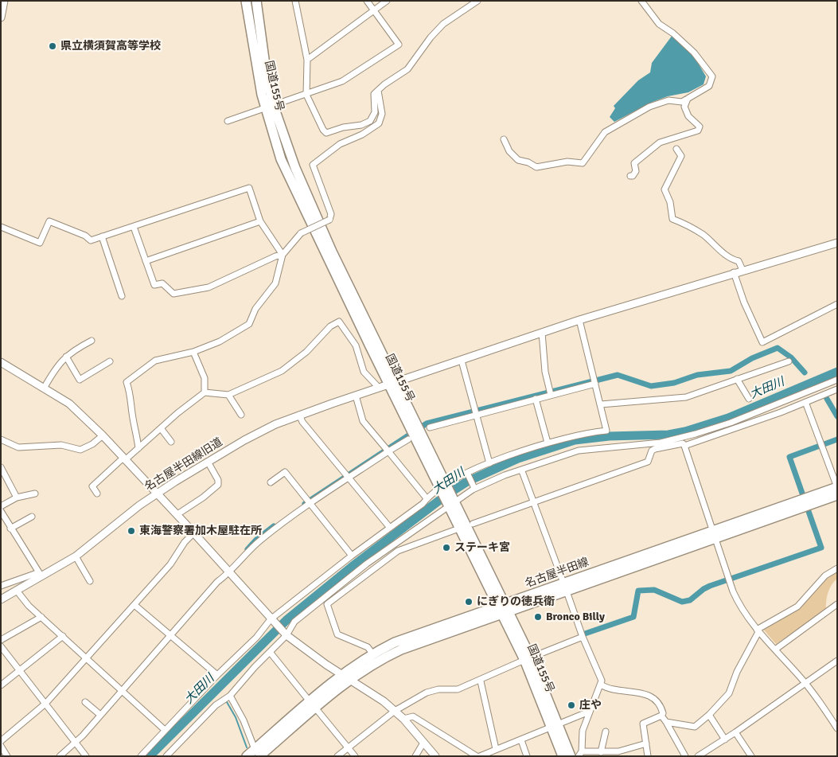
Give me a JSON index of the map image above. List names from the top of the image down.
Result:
{
  "streets": {
    "main road": ["国道155号", "名古屋半田線"],
    "street": ["名古屋半田線旧道"]
  },
  "crossings": [
    ["国道155号", "名古屋半田線旧道"],
    ["国道155号", "名古屋半田線"]
  ],
  "water": ["大田川"],
  "places": [
    "県立横須賀高等学校",
    "東海警察署加木屋駐在所",
    "ステーキ宮",
    "にぎりの徳兵衛",
    "Bronco Billy",
    "庄や"
  ]
}
